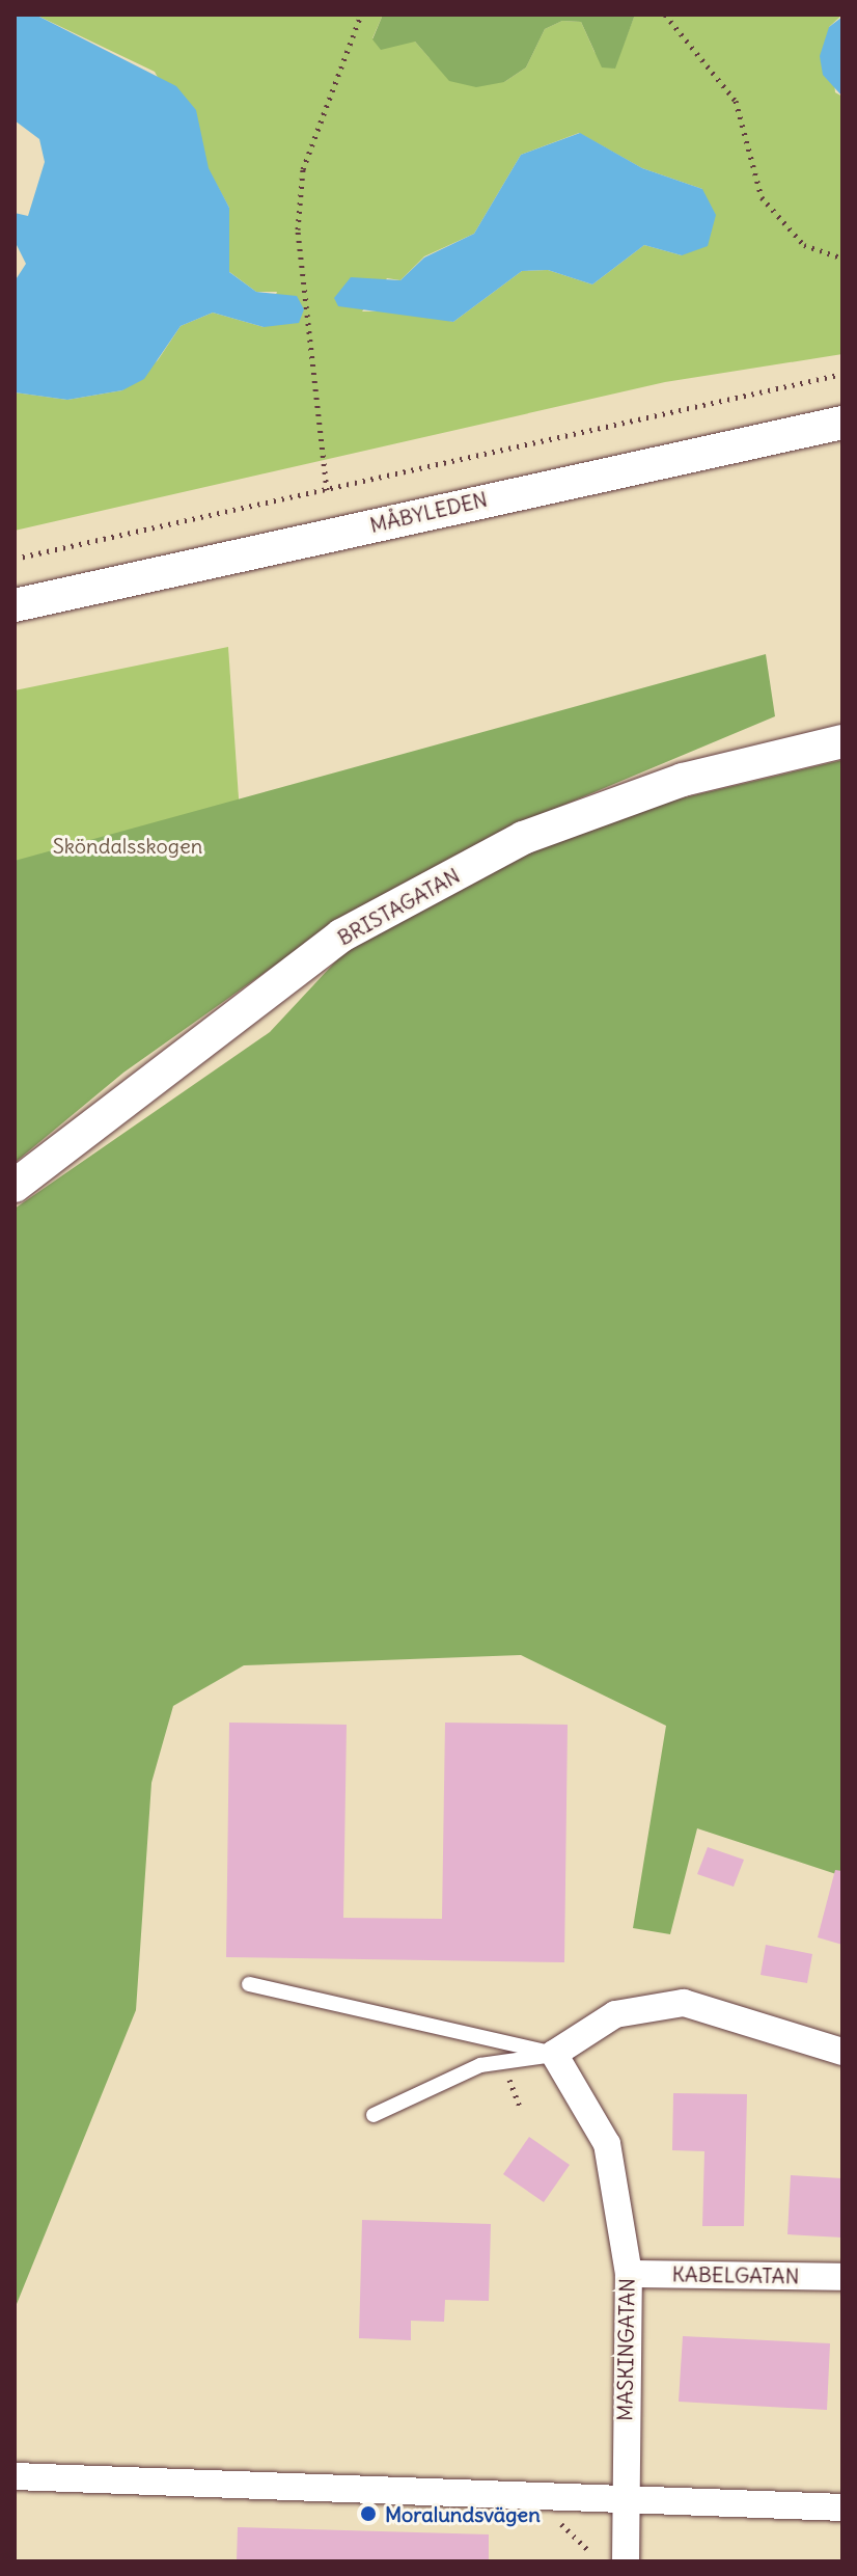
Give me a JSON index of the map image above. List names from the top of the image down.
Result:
{
  "streets": {
    "street": [
      "MÅBYLEDEN",
      "BRISTAGATAN",
      "KABELGATAN",
      "MASKINGATAN"
    ]
  },
  "crossings": [
    ["KABELGATAN", "MASKINGATAN"]
  ],
  "parks": ["Sköndalsskogen"],
  "places": ["Moralundsvägen"]
}
